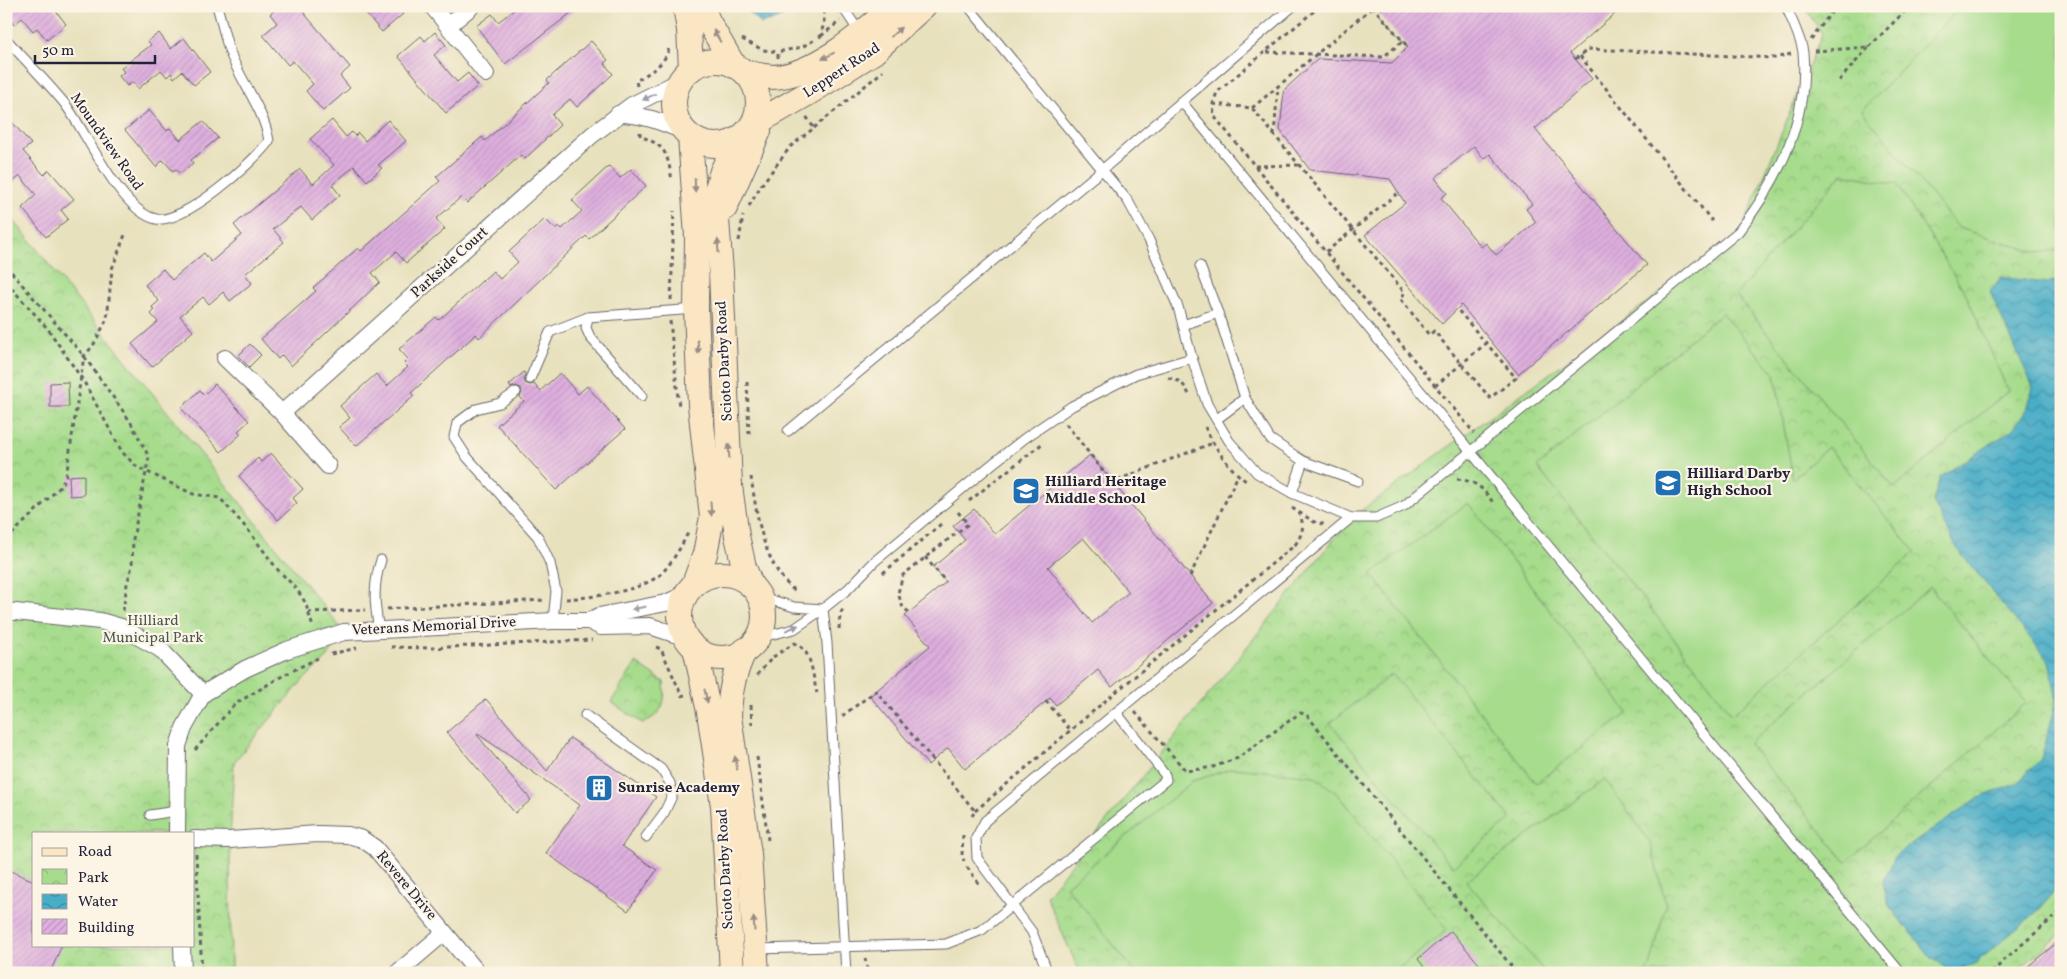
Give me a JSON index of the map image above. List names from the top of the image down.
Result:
{
  "streets": {
    "main road": ["Leppert Road", "Scioto Darby Road"],
    "street": ["Parkside Court", "Veterans Memorial Drive", "Revere Drive"],
    "lane": ["Moundview Road"]
  },
  "crossings": [
    ["Leppert Road", "Parkside Court"],
    ["Leppert Road", "Scioto Darby Road"],
    ["Parkside Court", "Scioto Darby Road"],
    ["Scioto Darby Road", "Veterans Memorial Drive"]
  ],
  "parks": ["Hilliard Municipal Park"],
  "places": {
    "school or university": ["Hilliard Darby High School", "Hilliard Heritage Middle School"],
    "building": ["Sunrise Academy"]
  },
  "legend": [
    "Road",
    "Park",
    "Water",
    "Building"
  ],
  "scale_bar": "50 m"
}
